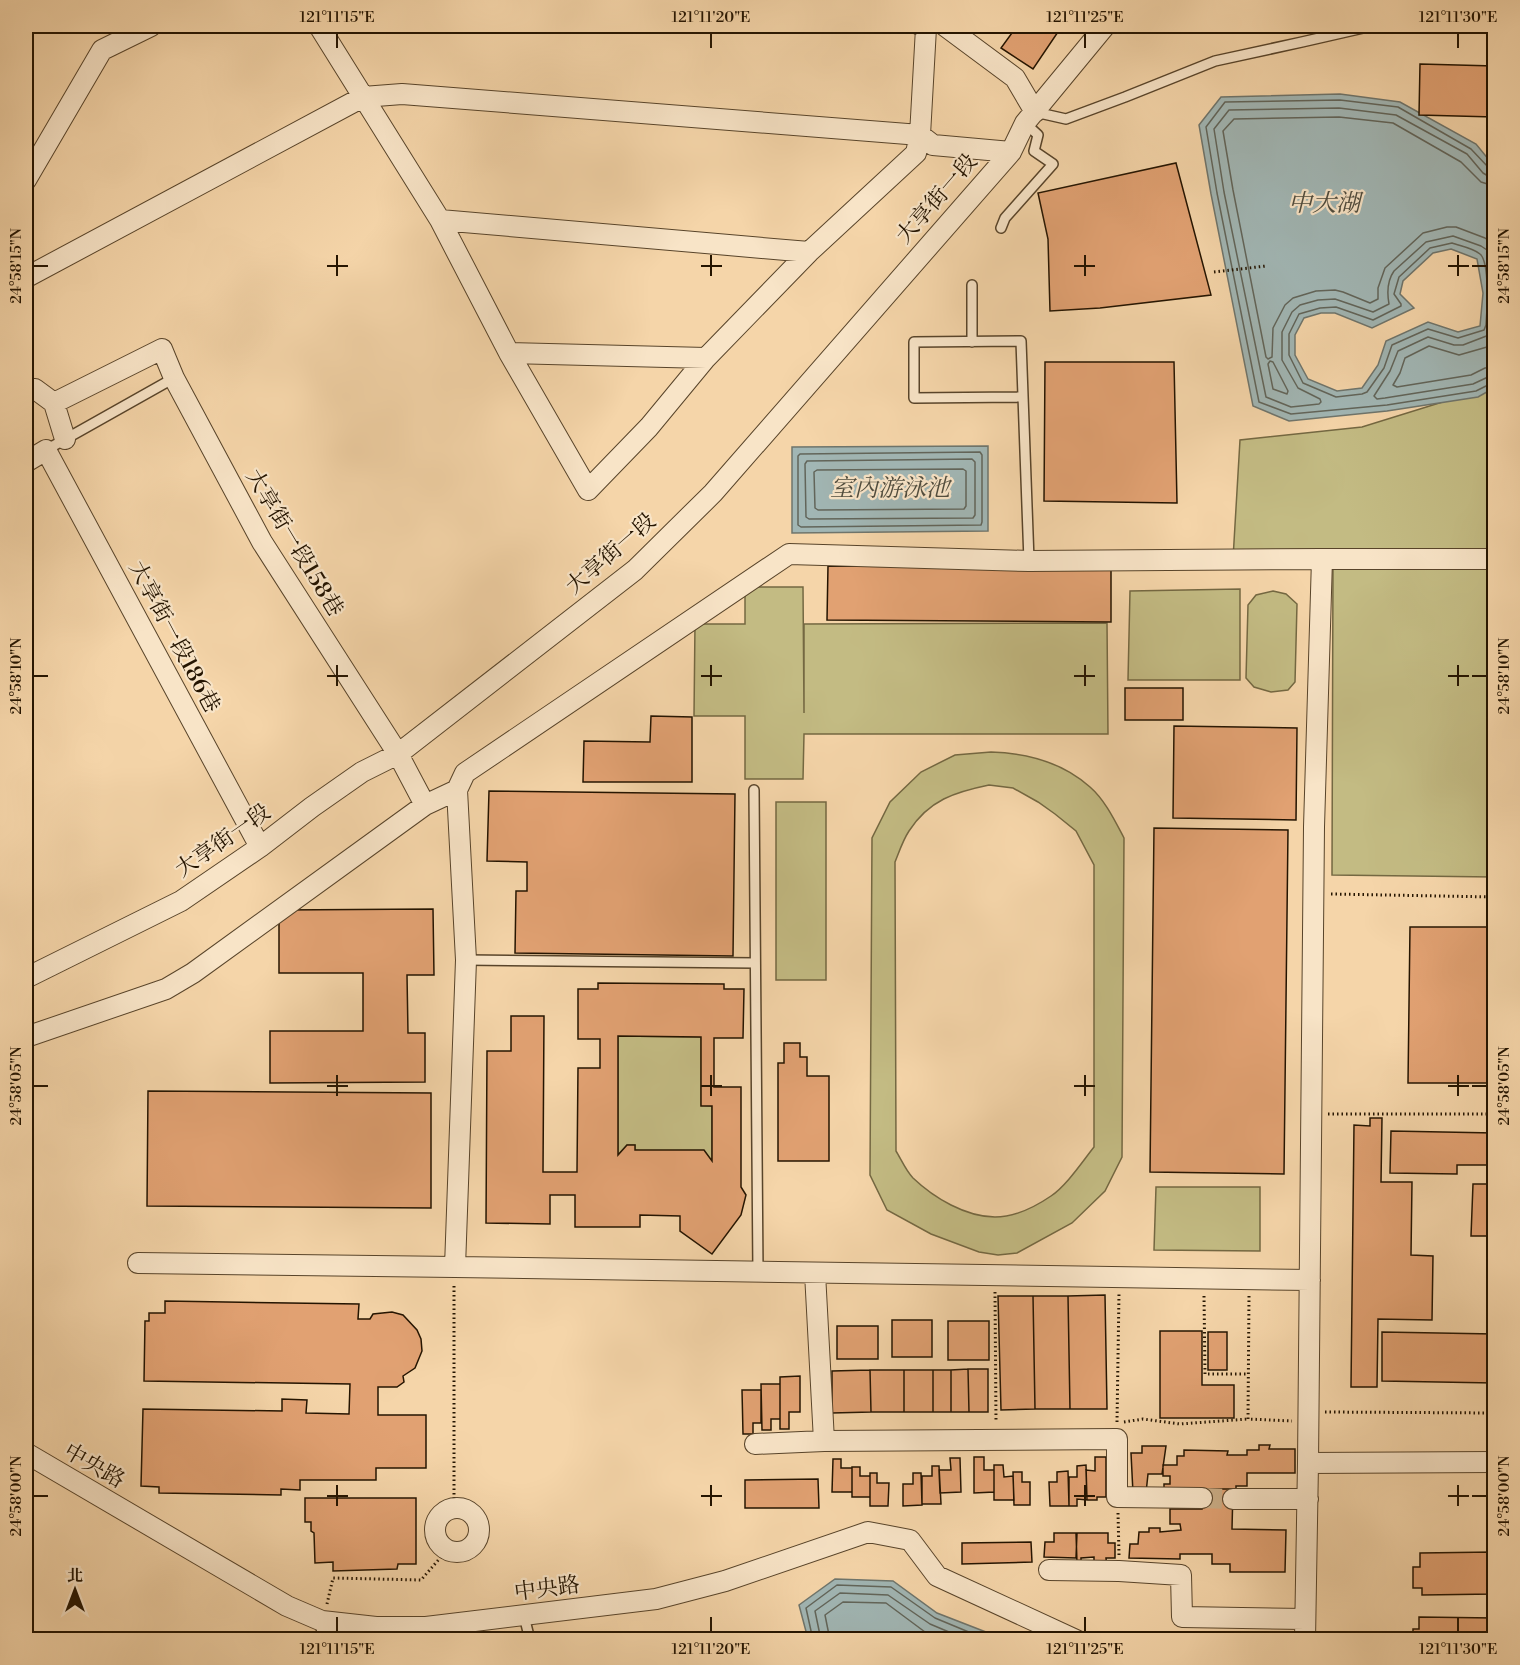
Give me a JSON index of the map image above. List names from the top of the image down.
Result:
{
  "streets": {
    "street": [
      "大享街一段",
      "大享街一段158巷",
      "大享街一段186巷",
      "中央路"
    ]
  },
  "crossings": [
    ["大享街一段", "大享街一段158巷"],
    ["大享街一段", "大享街一段186巷"]
  ],
  "water": ["中大湖", "室內游泳池"],
  "north": "top",
  "coordinates": [
    "121°11'15\"E",
    "121°11'20\"E",
    "121°11'25\"E",
    "121°11'30\"E",
    "24°58'15\"N",
    "24°58'10\"N",
    "24°58'05\"N",
    "24°58'00\"N"
  ]
}
